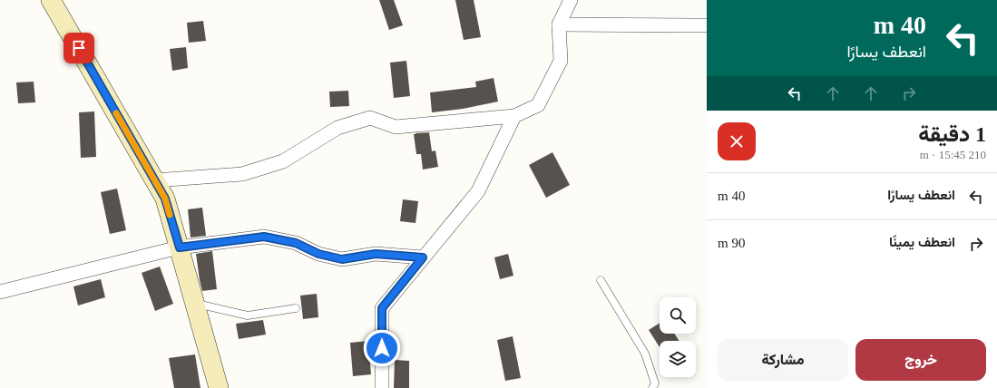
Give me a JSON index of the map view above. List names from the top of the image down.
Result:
{
  "page": {
    "turn": ["40 m", "انعطف يسارًا"],
    "heading": ["1 دقيقة", "210 m · 15:45"],
    "list": [
      {
        "name": "انعطف يسارًا",
        "value": "40 m"
      },
      {
        "name": "انعطف يمينًا",
        "value": "90 m"
      }
    ],
    "buttons": ["خروج", "مشاركة"]
  }
}
